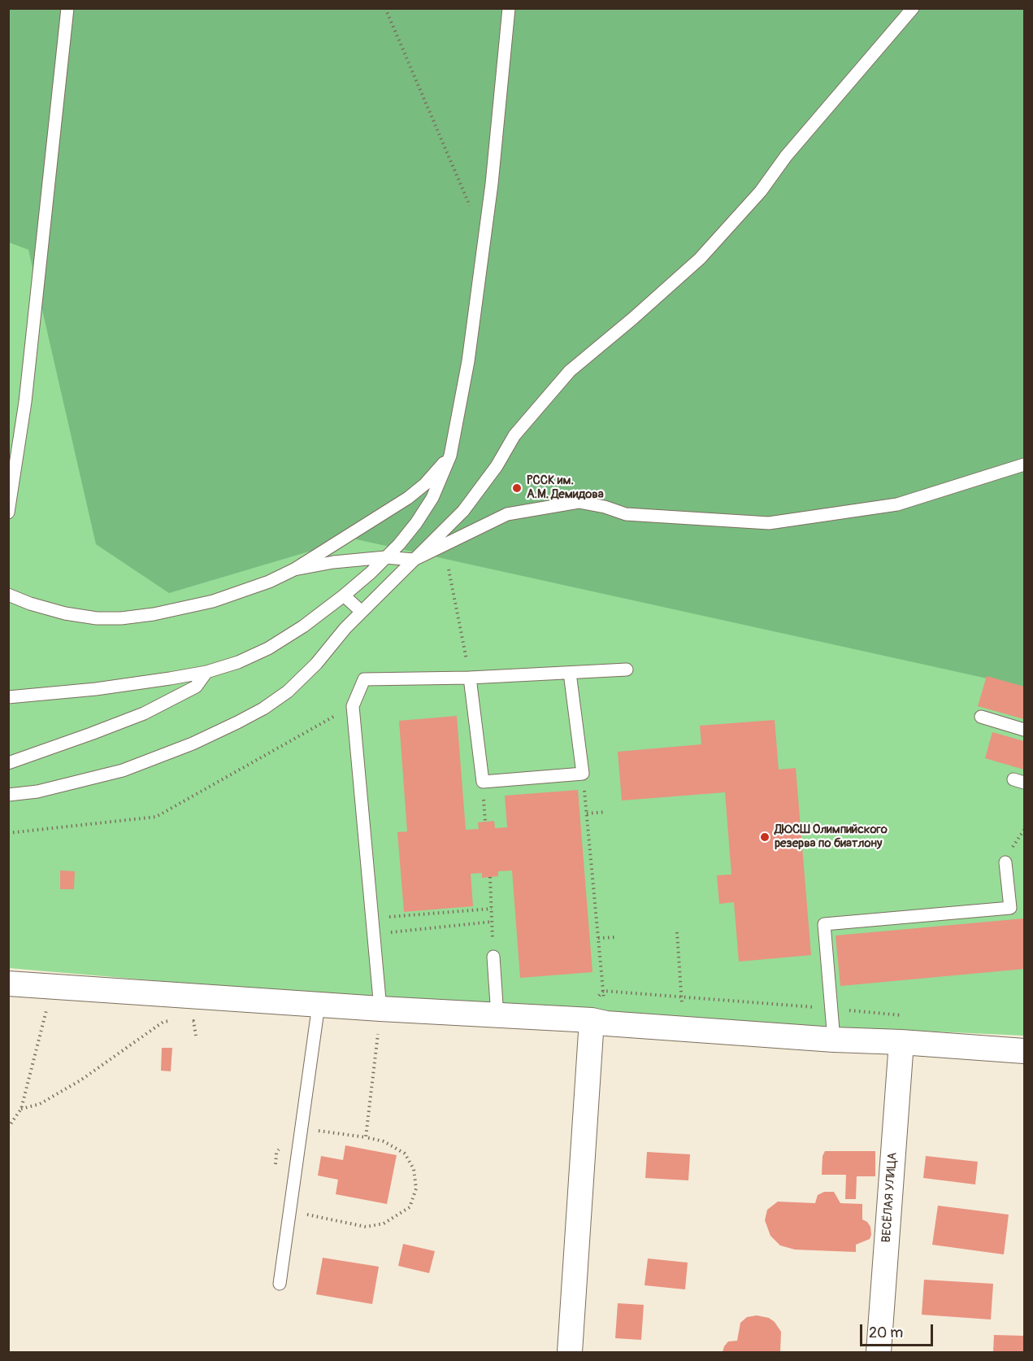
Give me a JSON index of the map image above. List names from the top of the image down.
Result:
{
  "streets": {
    "street": ["ВЕСЁЛАЯ УЛИЦА"]
  },
  "places": ["РССК им. А.М. Демидова", "ДЮСШ Олимпийского резерва по биатлону"],
  "scale_bar": "20 m"
}
